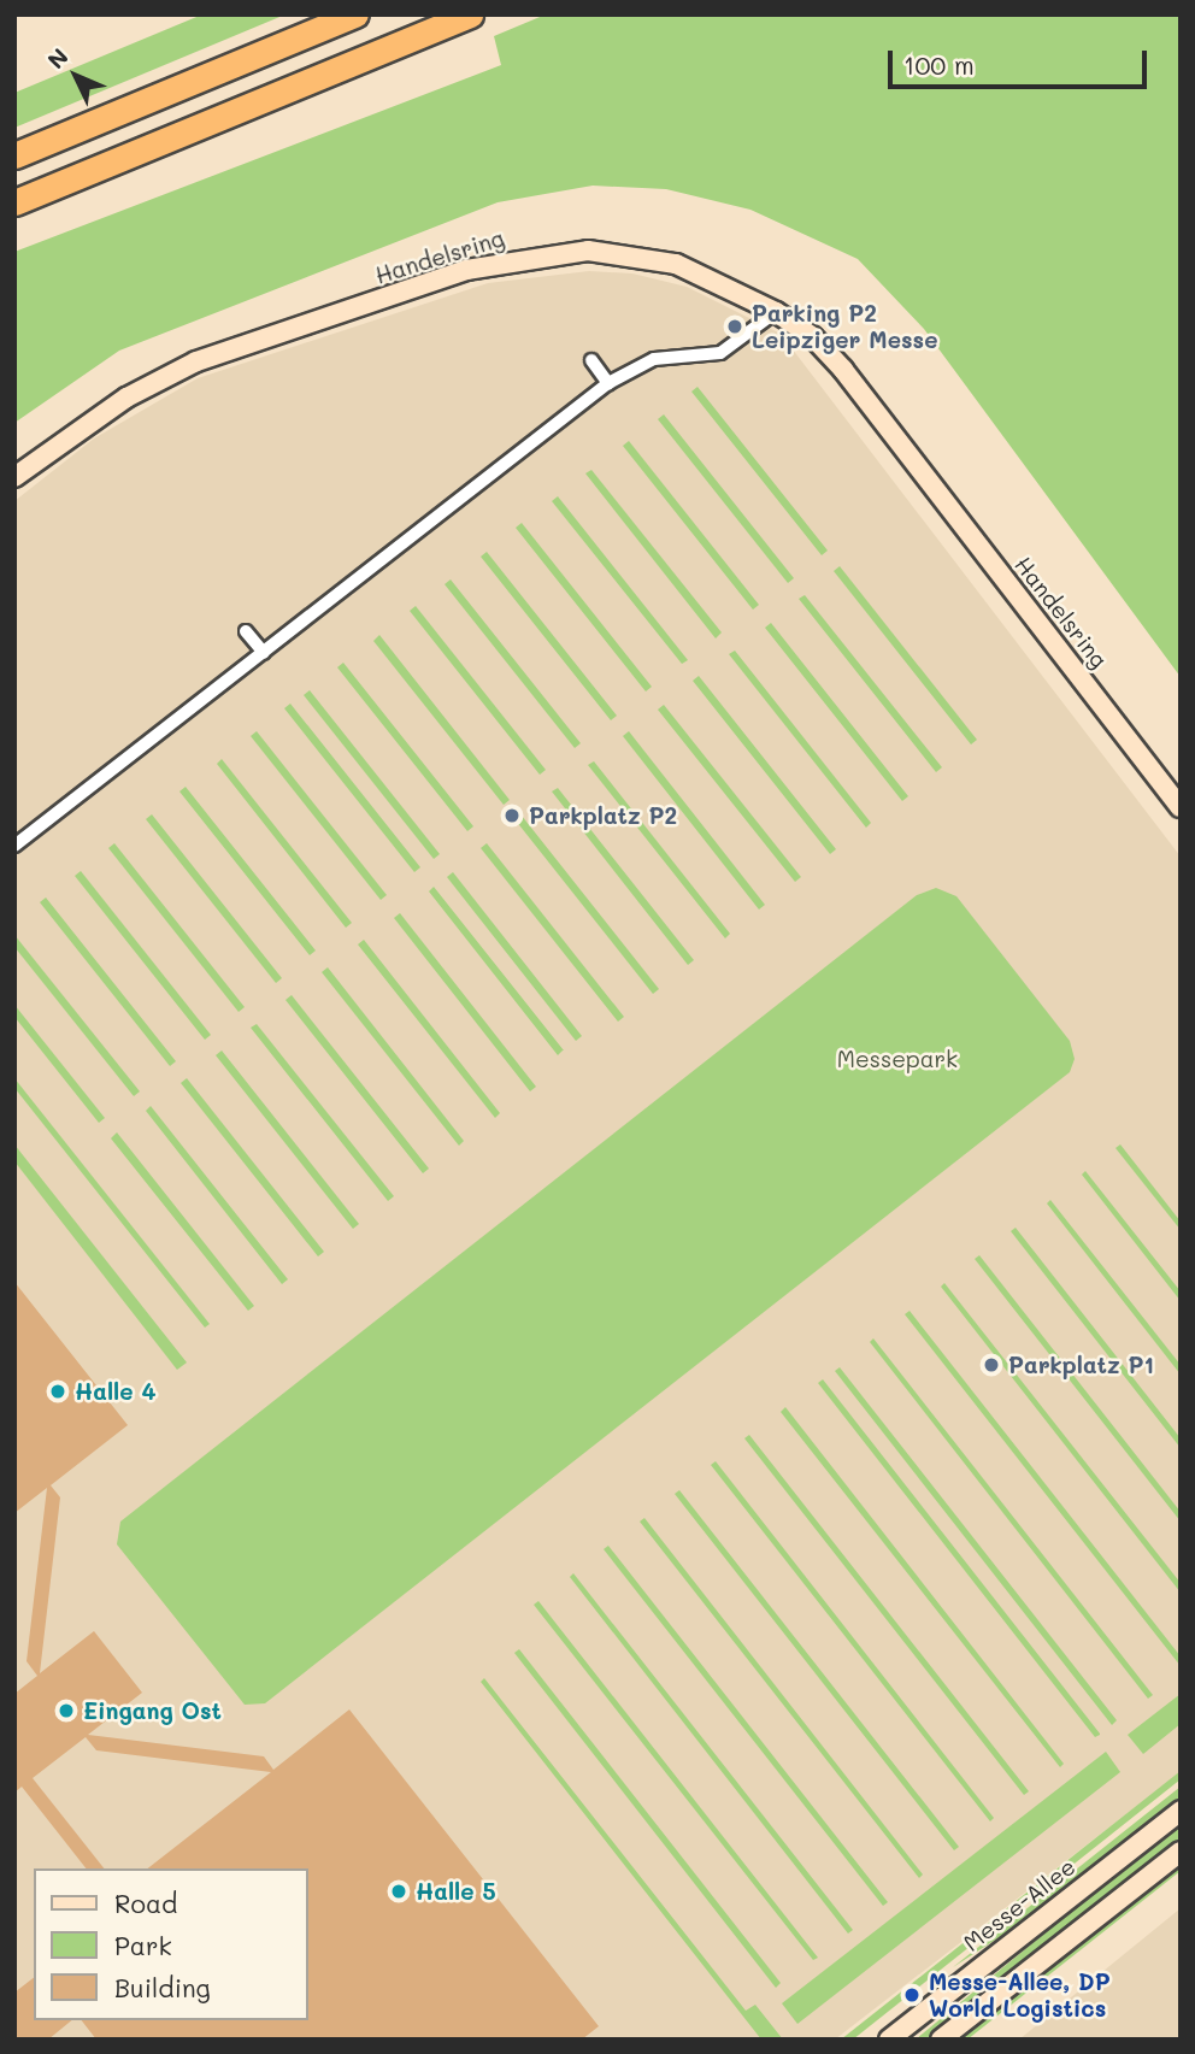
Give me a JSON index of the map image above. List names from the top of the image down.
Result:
{
  "streets": {
    "main road": ["Handelsring", "Messe-Allee"]
  },
  "parks": ["Messepark"],
  "places": [
    "Parking P2 Leipziger Messe",
    "Parkplatz P2",
    "Parkplatz P1",
    "Halle 4",
    "Eingang Ost",
    "Halle 5",
    "Messe-Allee, DP World Logistics"
  ],
  "legend": ["Road", "Park", "Building"],
  "scale_bar": "100 m",
  "north": "top left"
}
